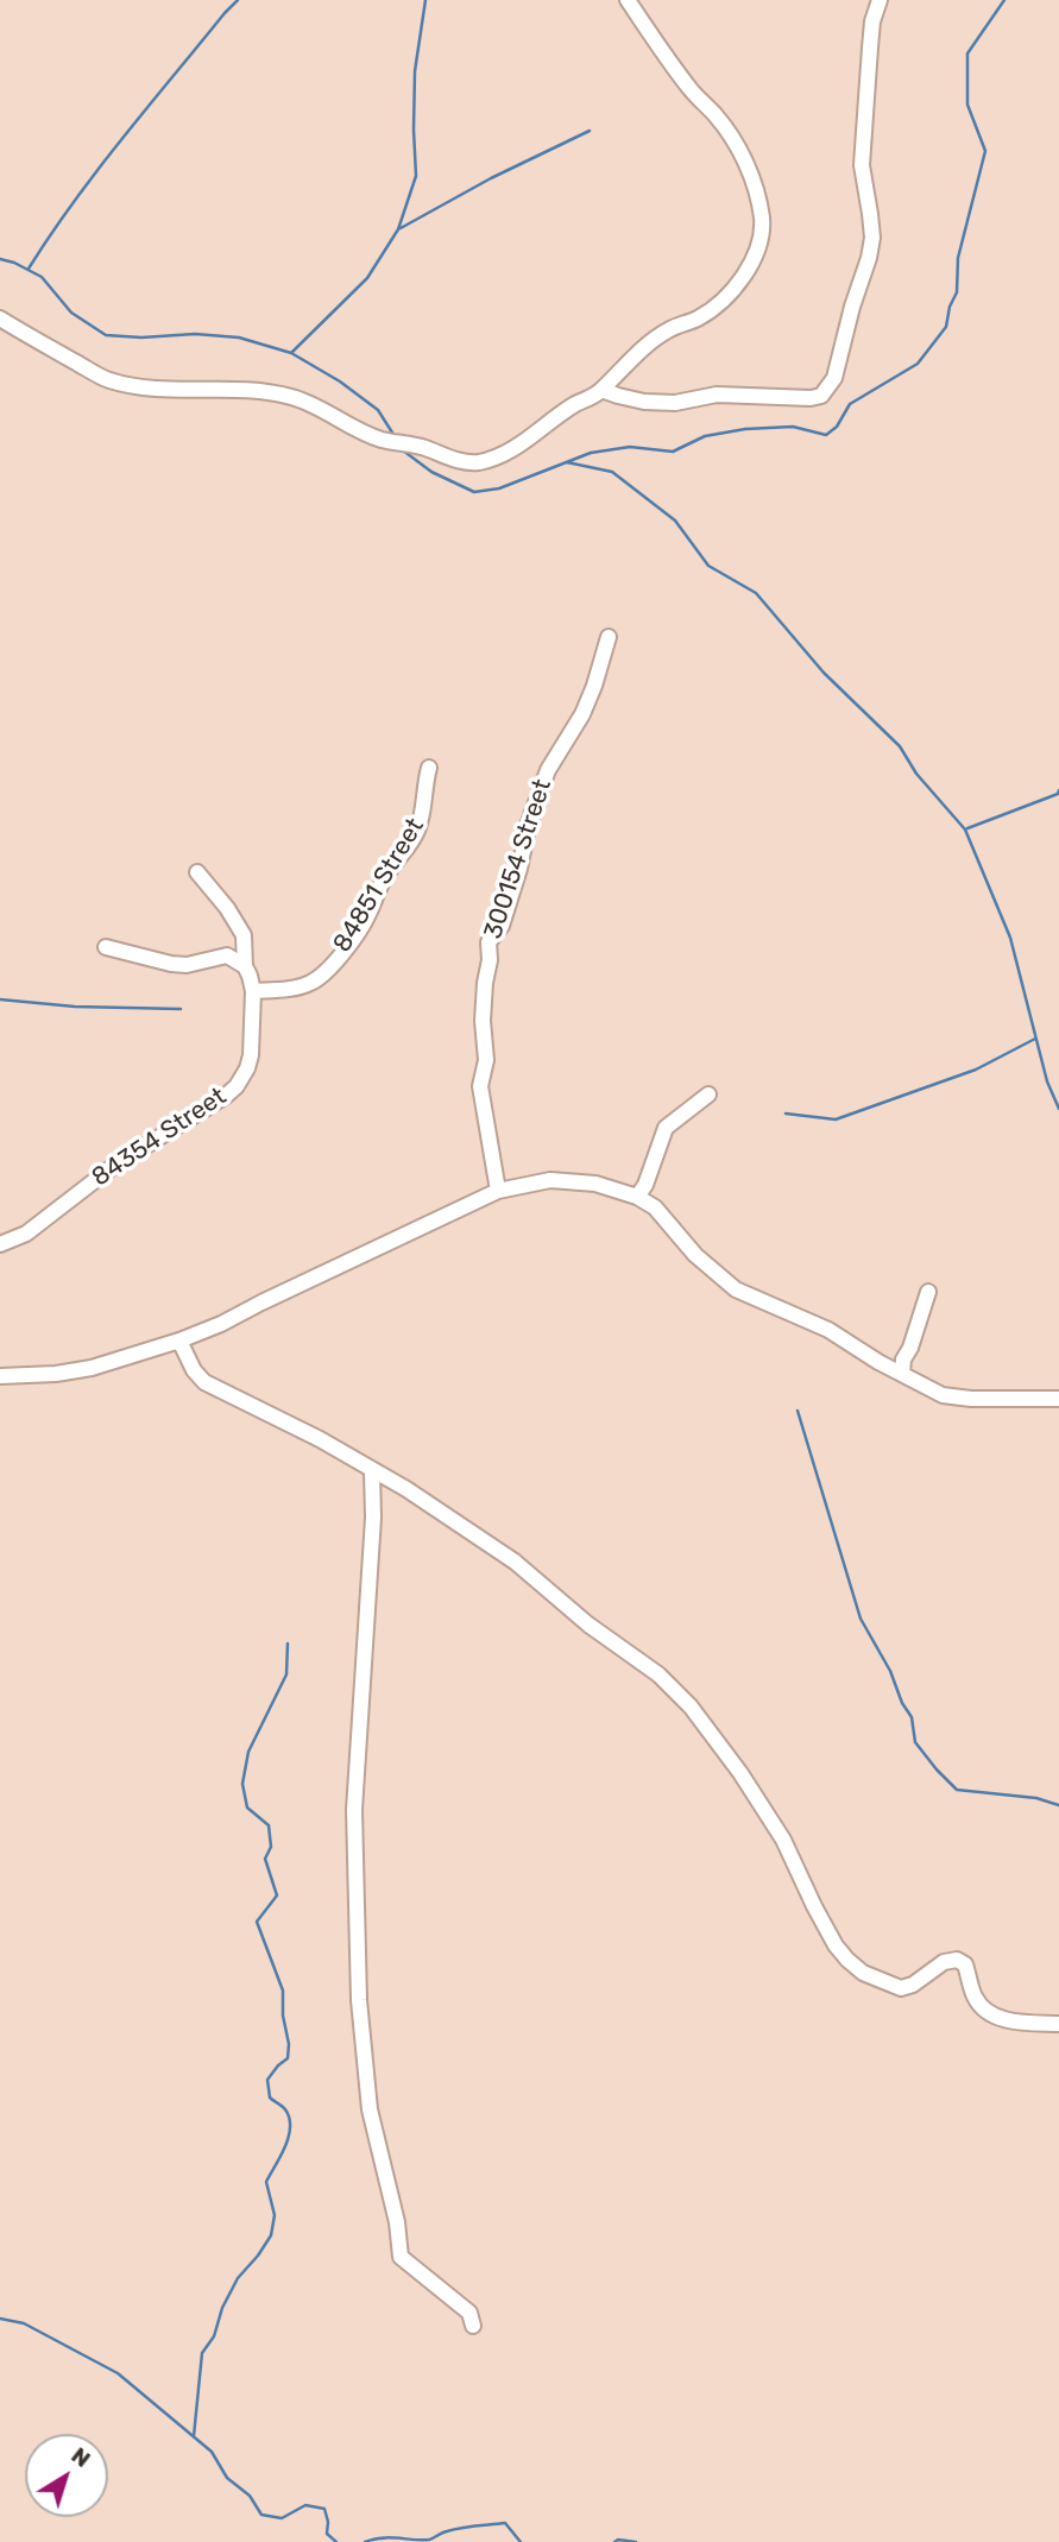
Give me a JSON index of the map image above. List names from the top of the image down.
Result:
{
  "streets": {
    "street": ["300154 Street", "84851 Street", "84354 Street"]
  },
  "crossings": [
    ["84851 Street", "84354 Street"]
  ],
  "north": "top right"
}
